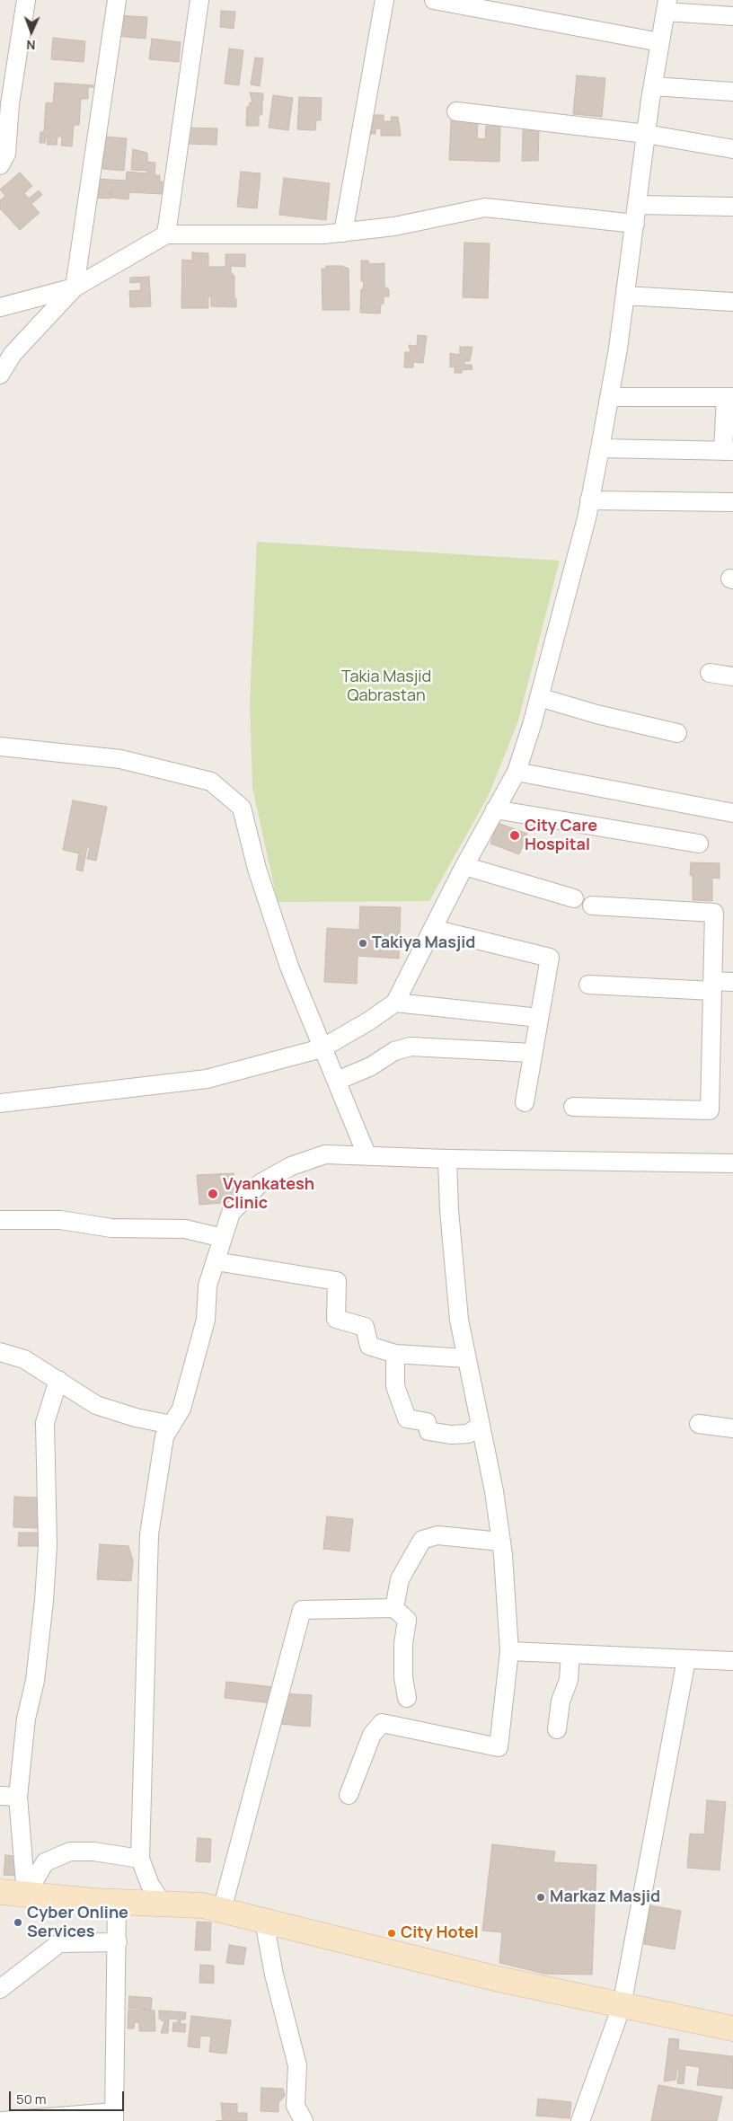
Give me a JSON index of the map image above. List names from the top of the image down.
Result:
{
  "parks": ["Takia Masjid Qabrastan"],
  "places": [
    "City Care Hospital",
    "Takiya Masjid",
    "Vyankatesh Clinic",
    "Markaz Masjid",
    "Cyber Online Services",
    "City Hotel"
  ],
  "scale_bar": "50 m",
  "north": "bottom"
}
